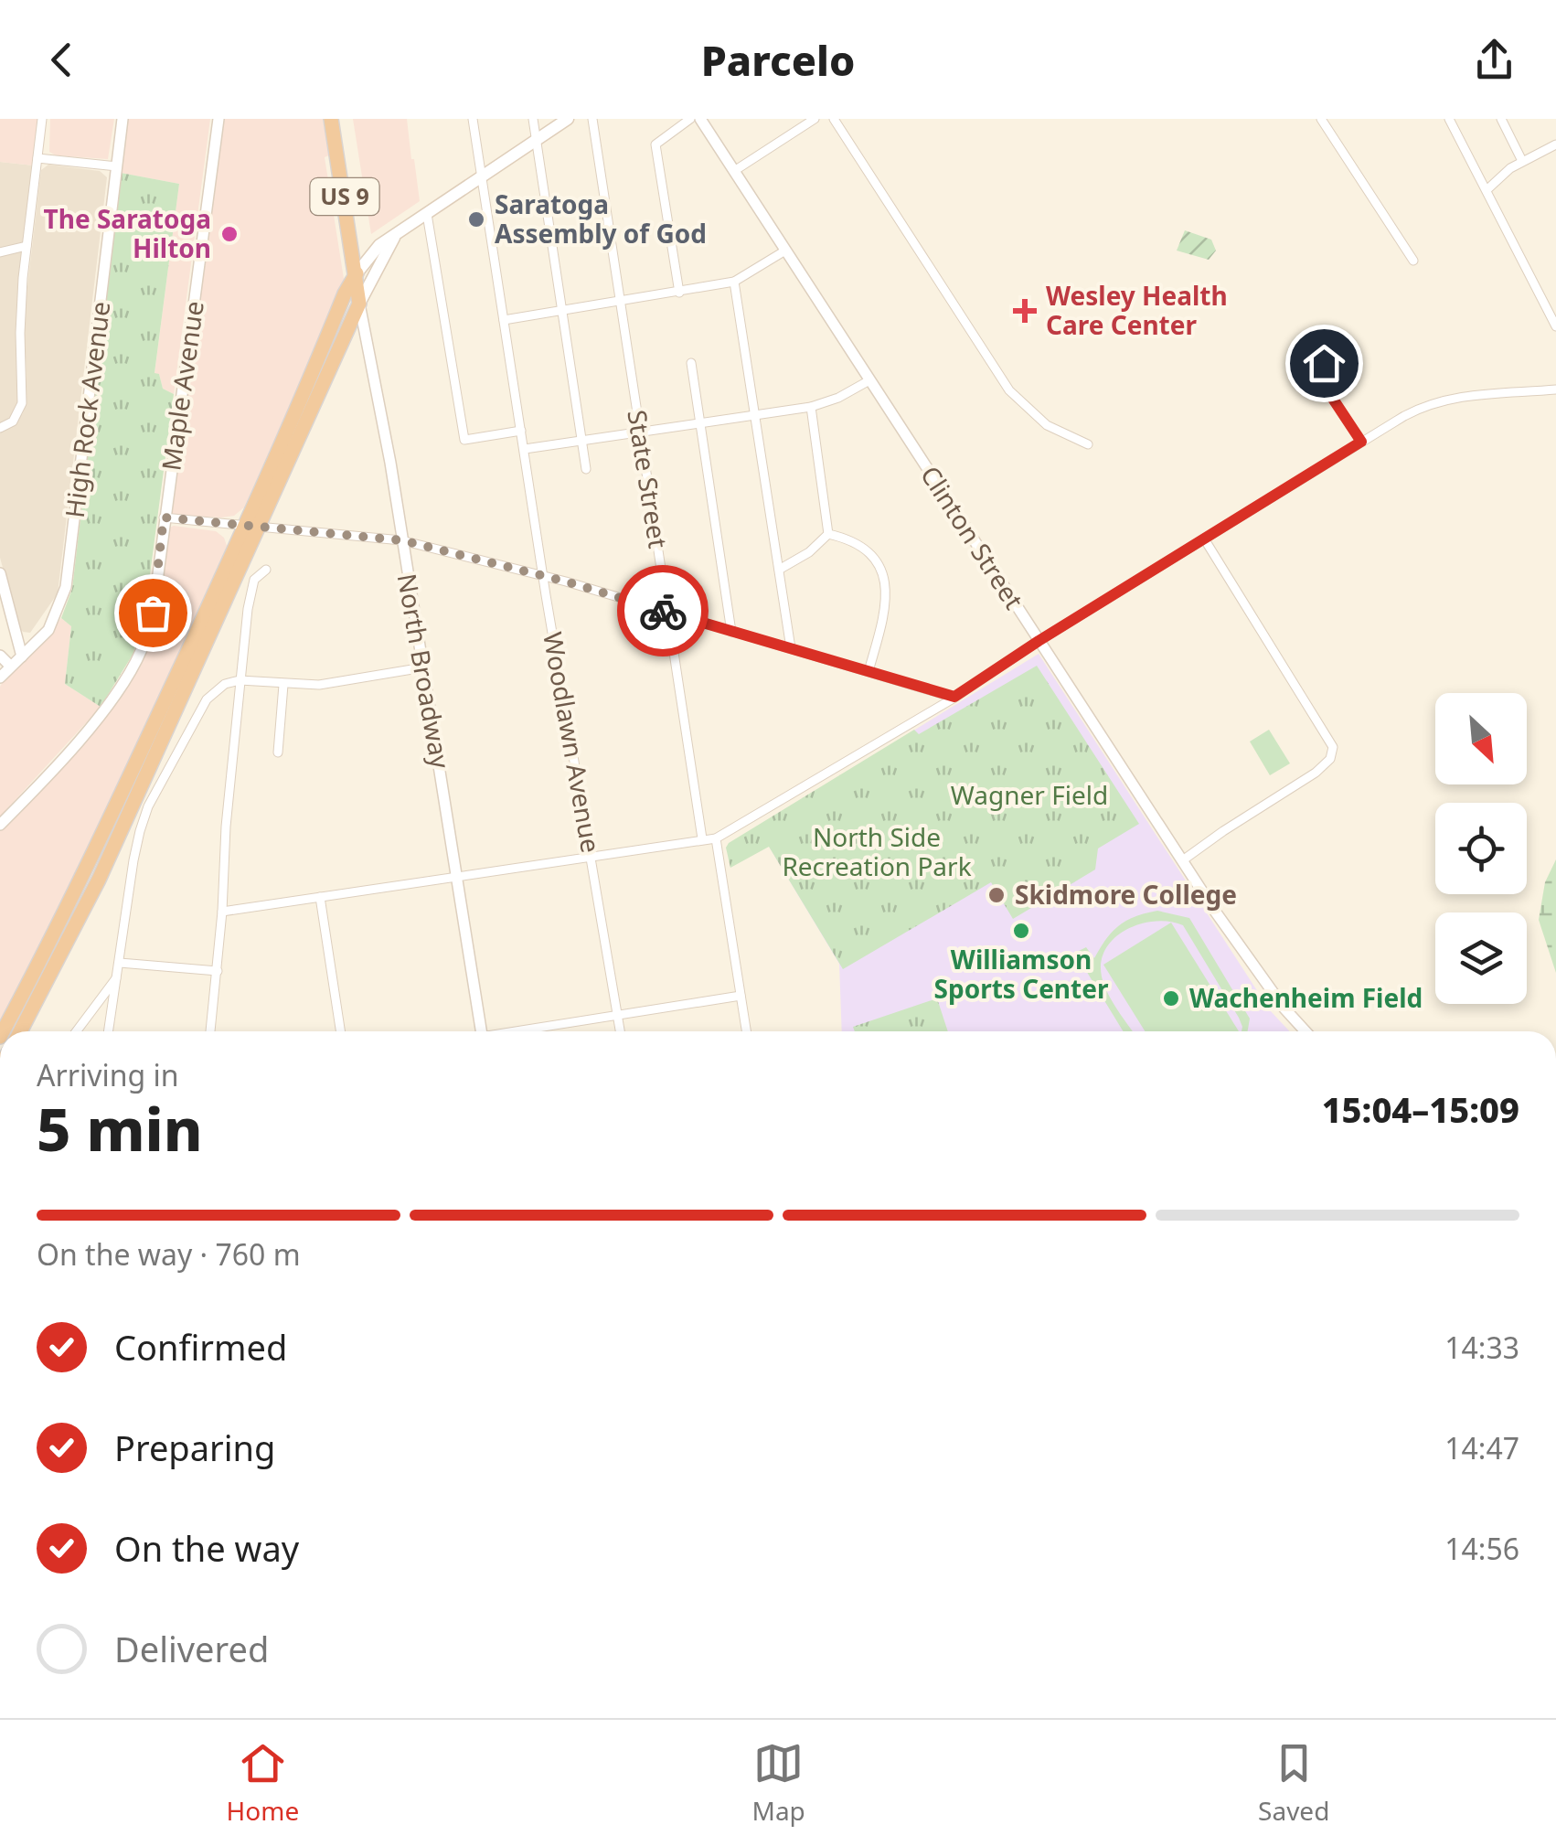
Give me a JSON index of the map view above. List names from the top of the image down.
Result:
{
  "streets": {
    "highway": ["US 9"],
    "street": [
      "Maple Avenue",
      "High Rock Avenue",
      "State Street",
      "Clinton Street",
      "North Broadway",
      "Woodlawn Avenue"
    ]
  },
  "crossings": [
    ["US 9", "North Broadway"]
  ],
  "parks": ["Wagner Field", "North Side Recreation Park"],
  "places": {
    "other": [
      "Saratoga Assembly of God",
      "The Saratoga Hilton",
      "Skidmore College",
      "Williamson Sports Center",
      "Wachenheim Field"
    ],
    "health": ["Wesley Health Care Center"]
  },
  "north": "bottom right",
  "page": {
    "header": "Parcelo",
    "heading": ["5 min", "Arriving in", "15:04–15:09"],
    "bar": "On the way · 760 m",
    "list": [
      ["Confirmed", "14:33"],
      ["Preparing", "14:47"],
      ["On the way", "14:56"],
      "Delivered"
    ],
    "tabs": ["Home", "Map", "Saved"]
  }
}
